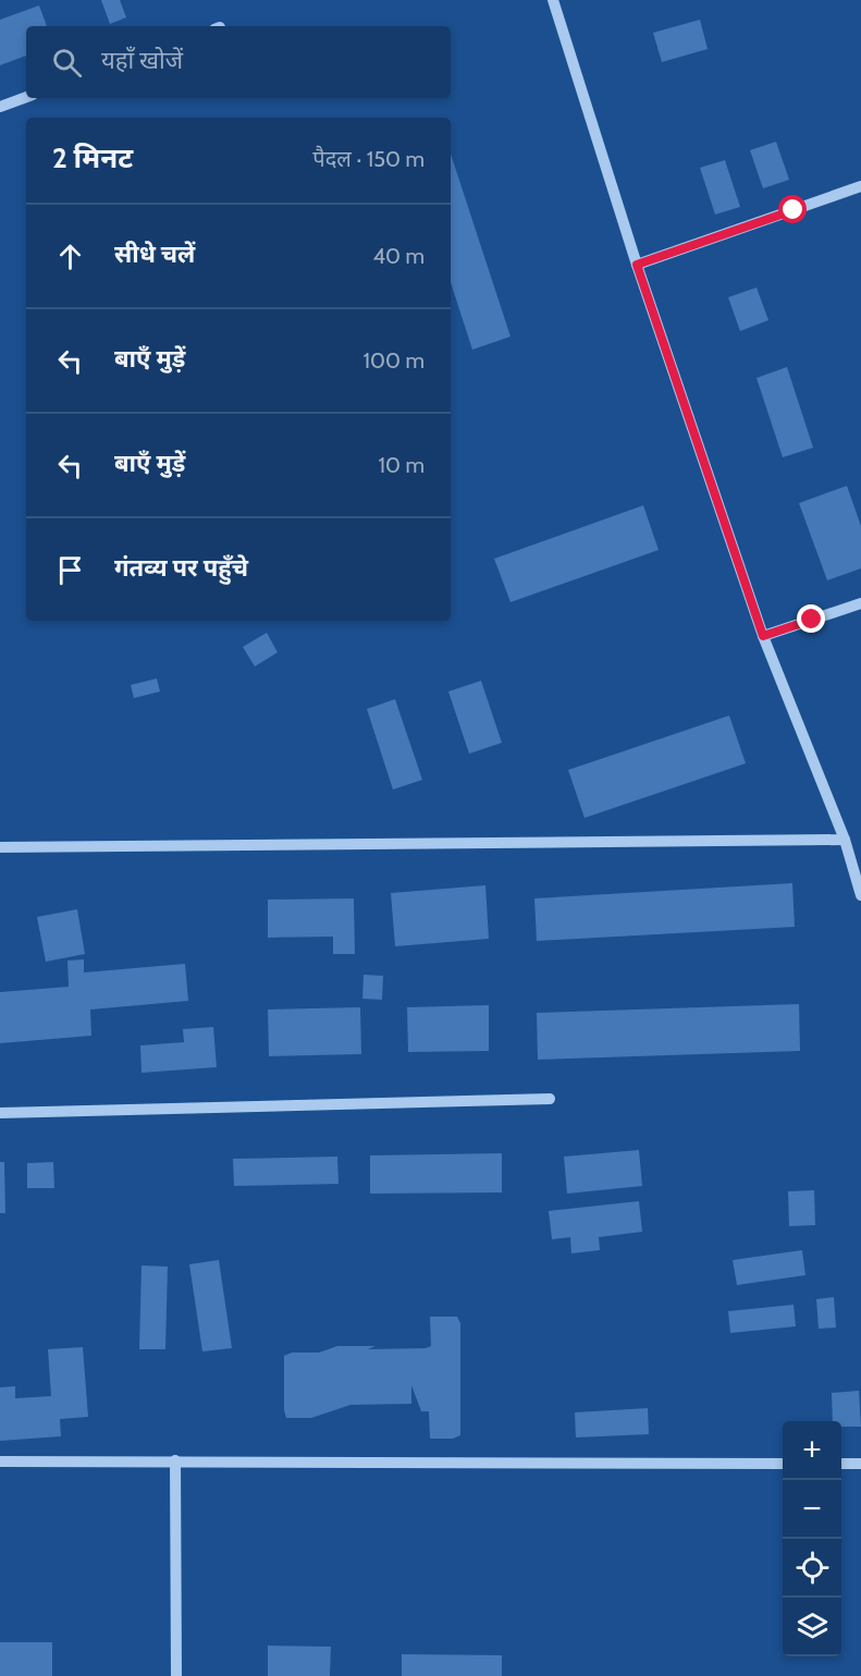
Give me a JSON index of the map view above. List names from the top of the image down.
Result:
{
  "page": {
    "search": "यहाँ खोजें",
    "heading": ["2 मिनट", "पैदल · 150 m"],
    "list": [
      ["सीधे चलें", "40 m"],
      ["बाएँ मुड़ें", "100 m"],
      ["बाएँ मुड़ें", "10 m"],
      "गंतव्य पर पहुँचे"
    ],
    "map_buttons": ["+", "−"]
  }
}
